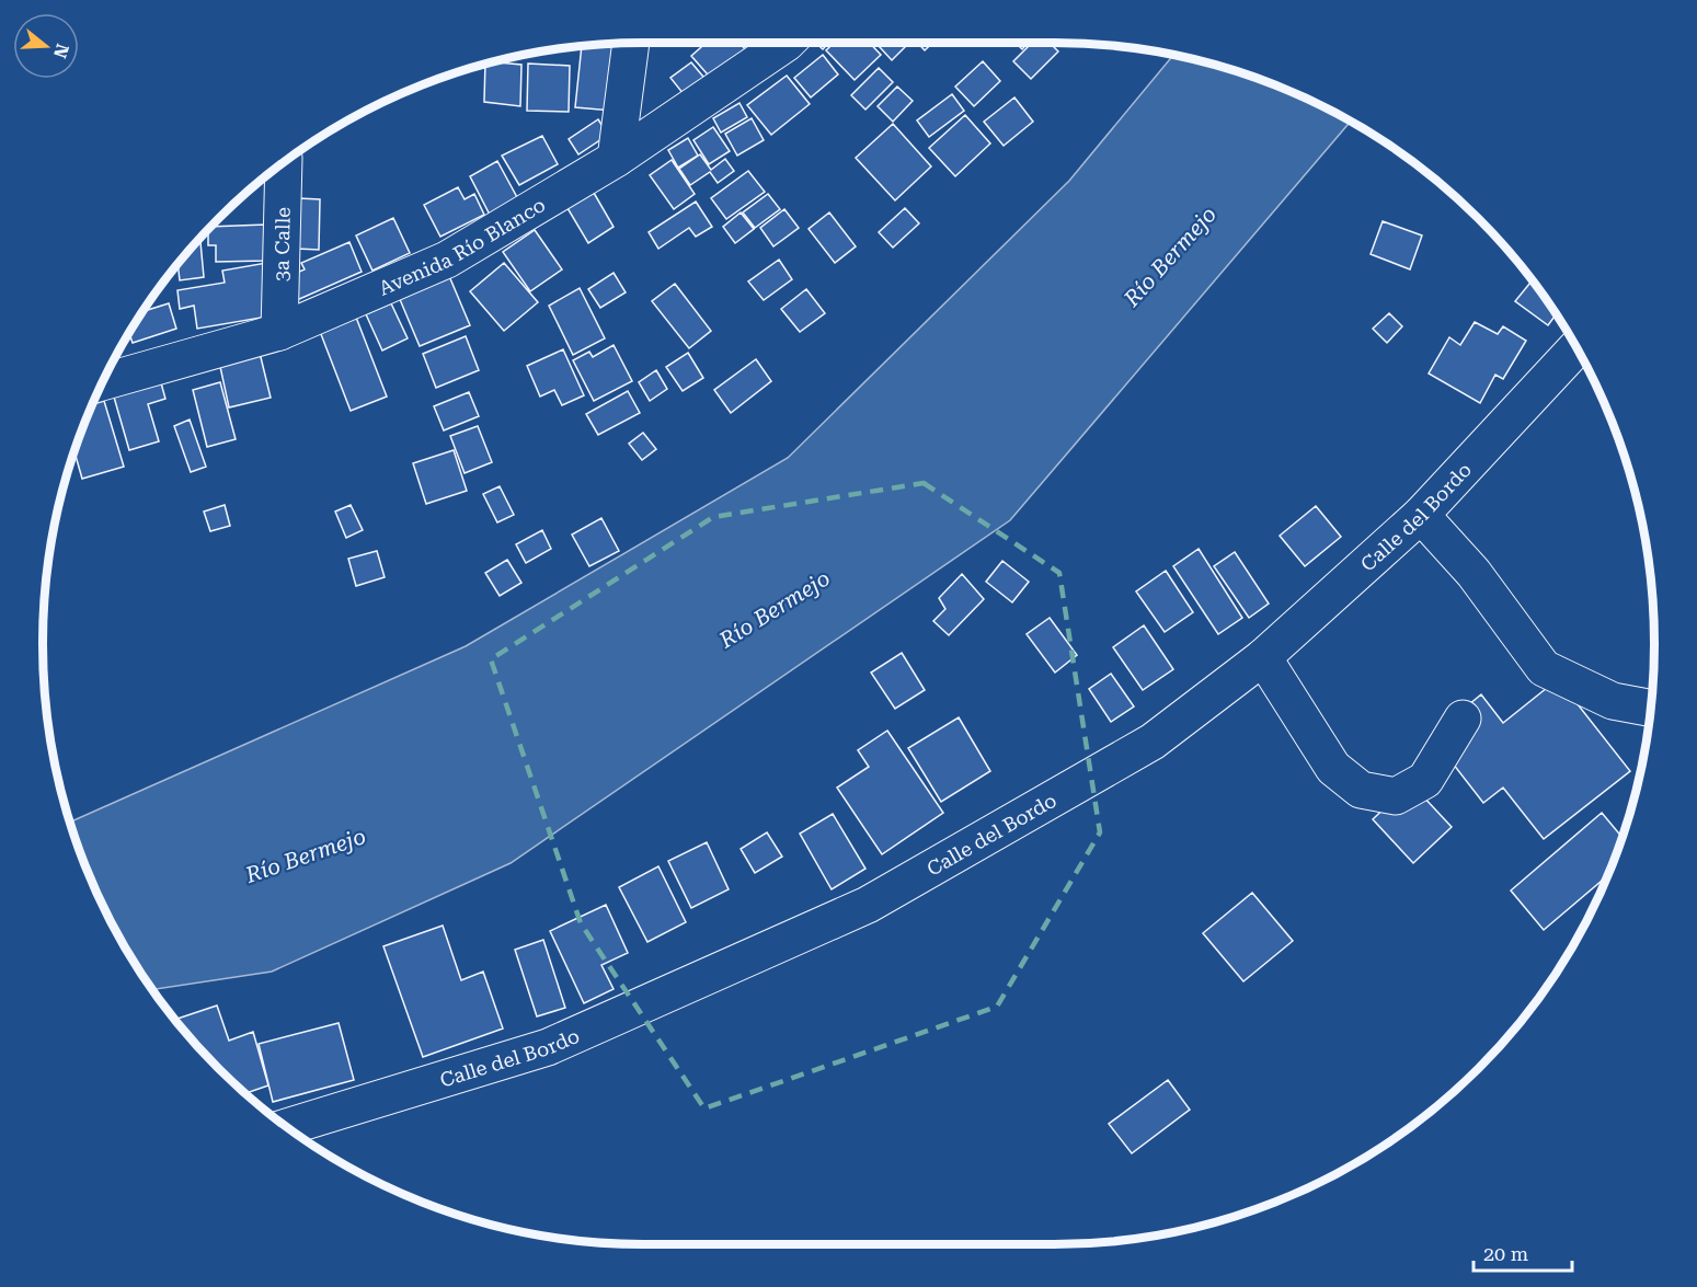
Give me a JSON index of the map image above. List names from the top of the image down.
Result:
{
  "streets": {
    "street": ["3a Calle", "Avenida Río Blanco", "Calle del Bordo"]
  },
  "crossings": [
    ["3a Calle", "Avenida Río Blanco"]
  ],
  "water": ["Río Bermejo"],
  "scale_bar": "20 m",
  "north": "right"
}
